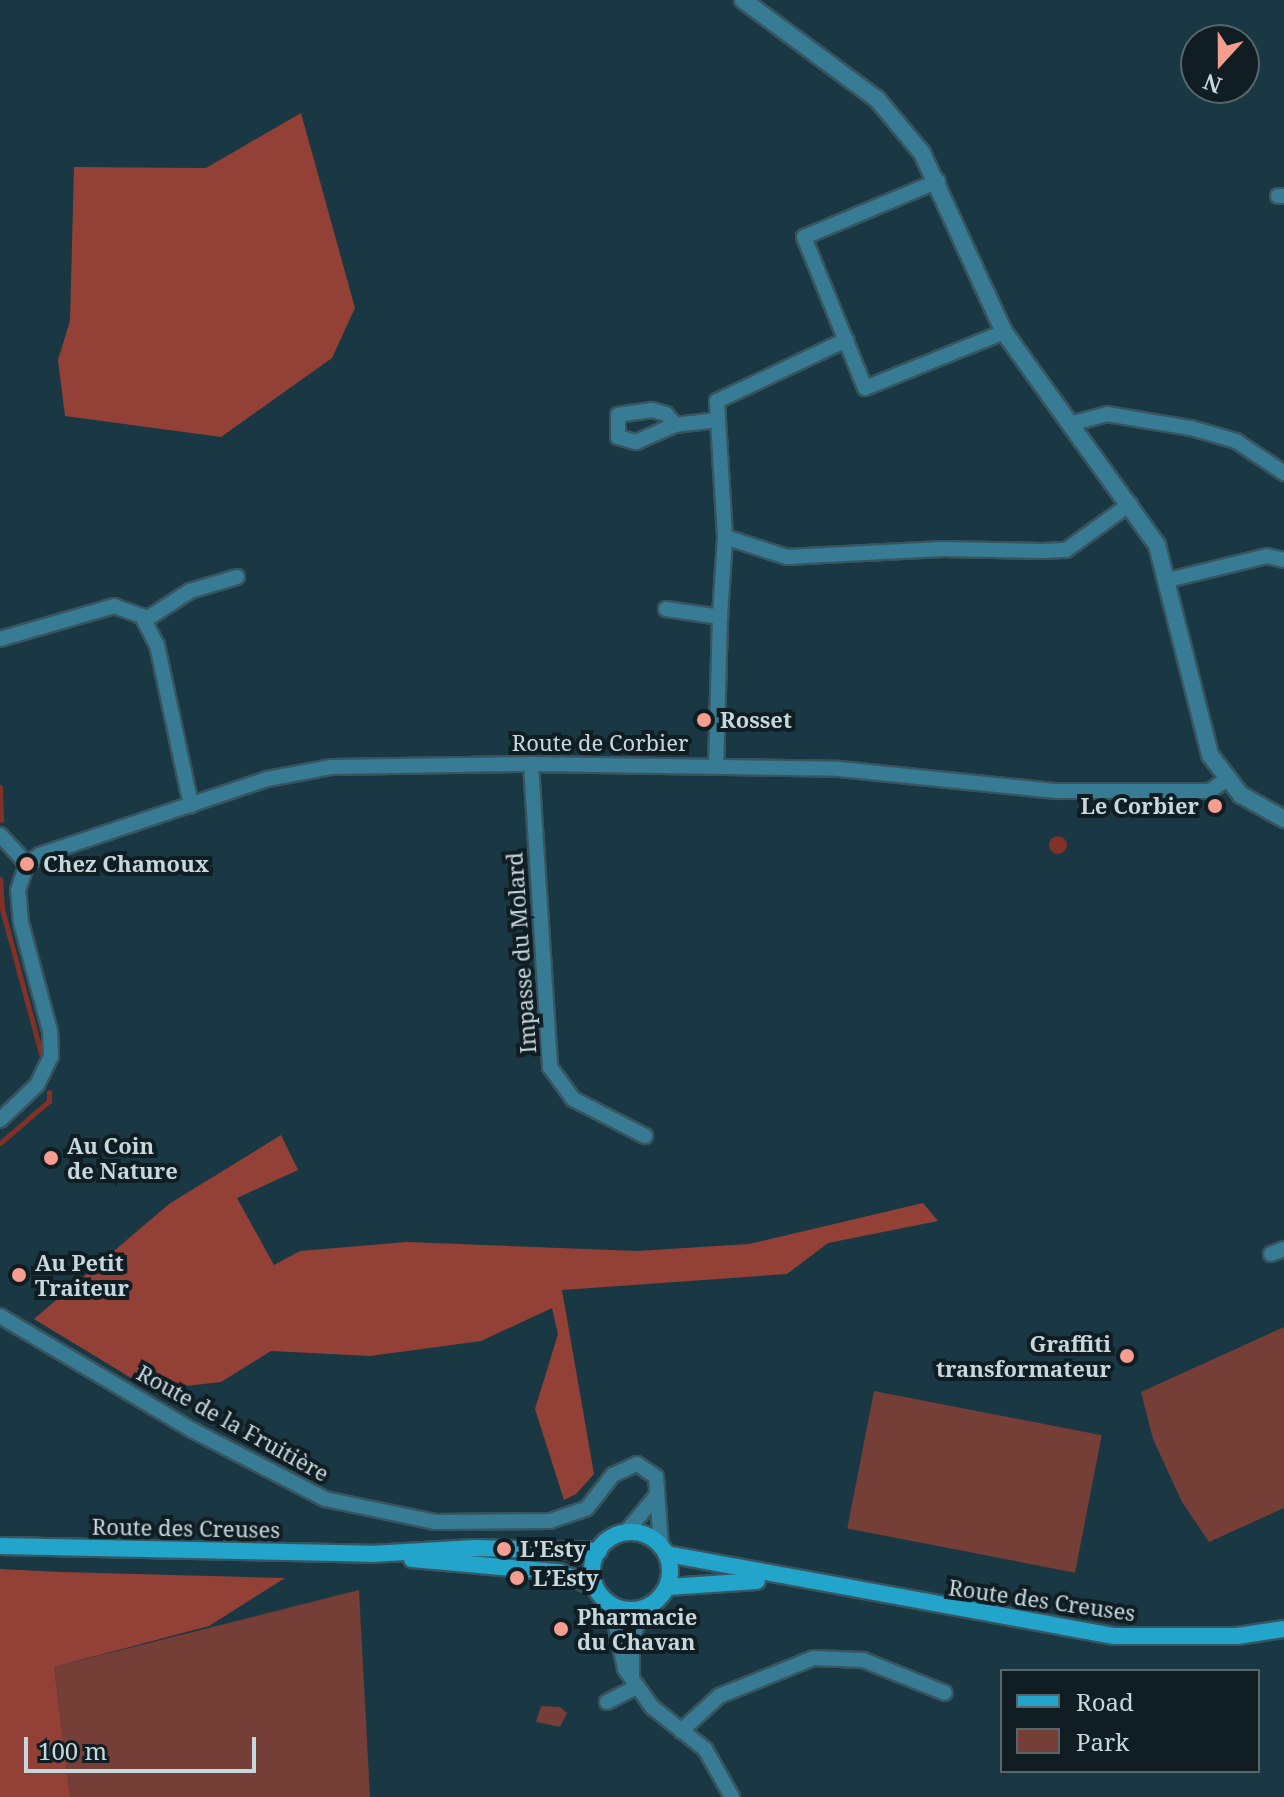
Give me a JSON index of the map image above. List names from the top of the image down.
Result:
{
  "streets": {
    "main road": ["Route des Creuses"],
    "street": ["Route de Corbier", "Impasse du Molard", "Route de la Fruitière"]
  },
  "crossings": [
    ["Route de Corbier", "Impasse du Molard"],
    ["Route de la Fruitière", "Route des Creuses"]
  ],
  "places": [
    "Rosset",
    "Le Corbier",
    "Chez Chamoux",
    "Au Coin de Nature",
    "Au Petit Traiteur",
    "Graffiti transformateur",
    "L'Esty",
    "L’Esty",
    "Pharmacie du Chavan"
  ],
  "legend": ["Road", "Park"],
  "scale_bar": "100 m",
  "north": "bottom"
}
